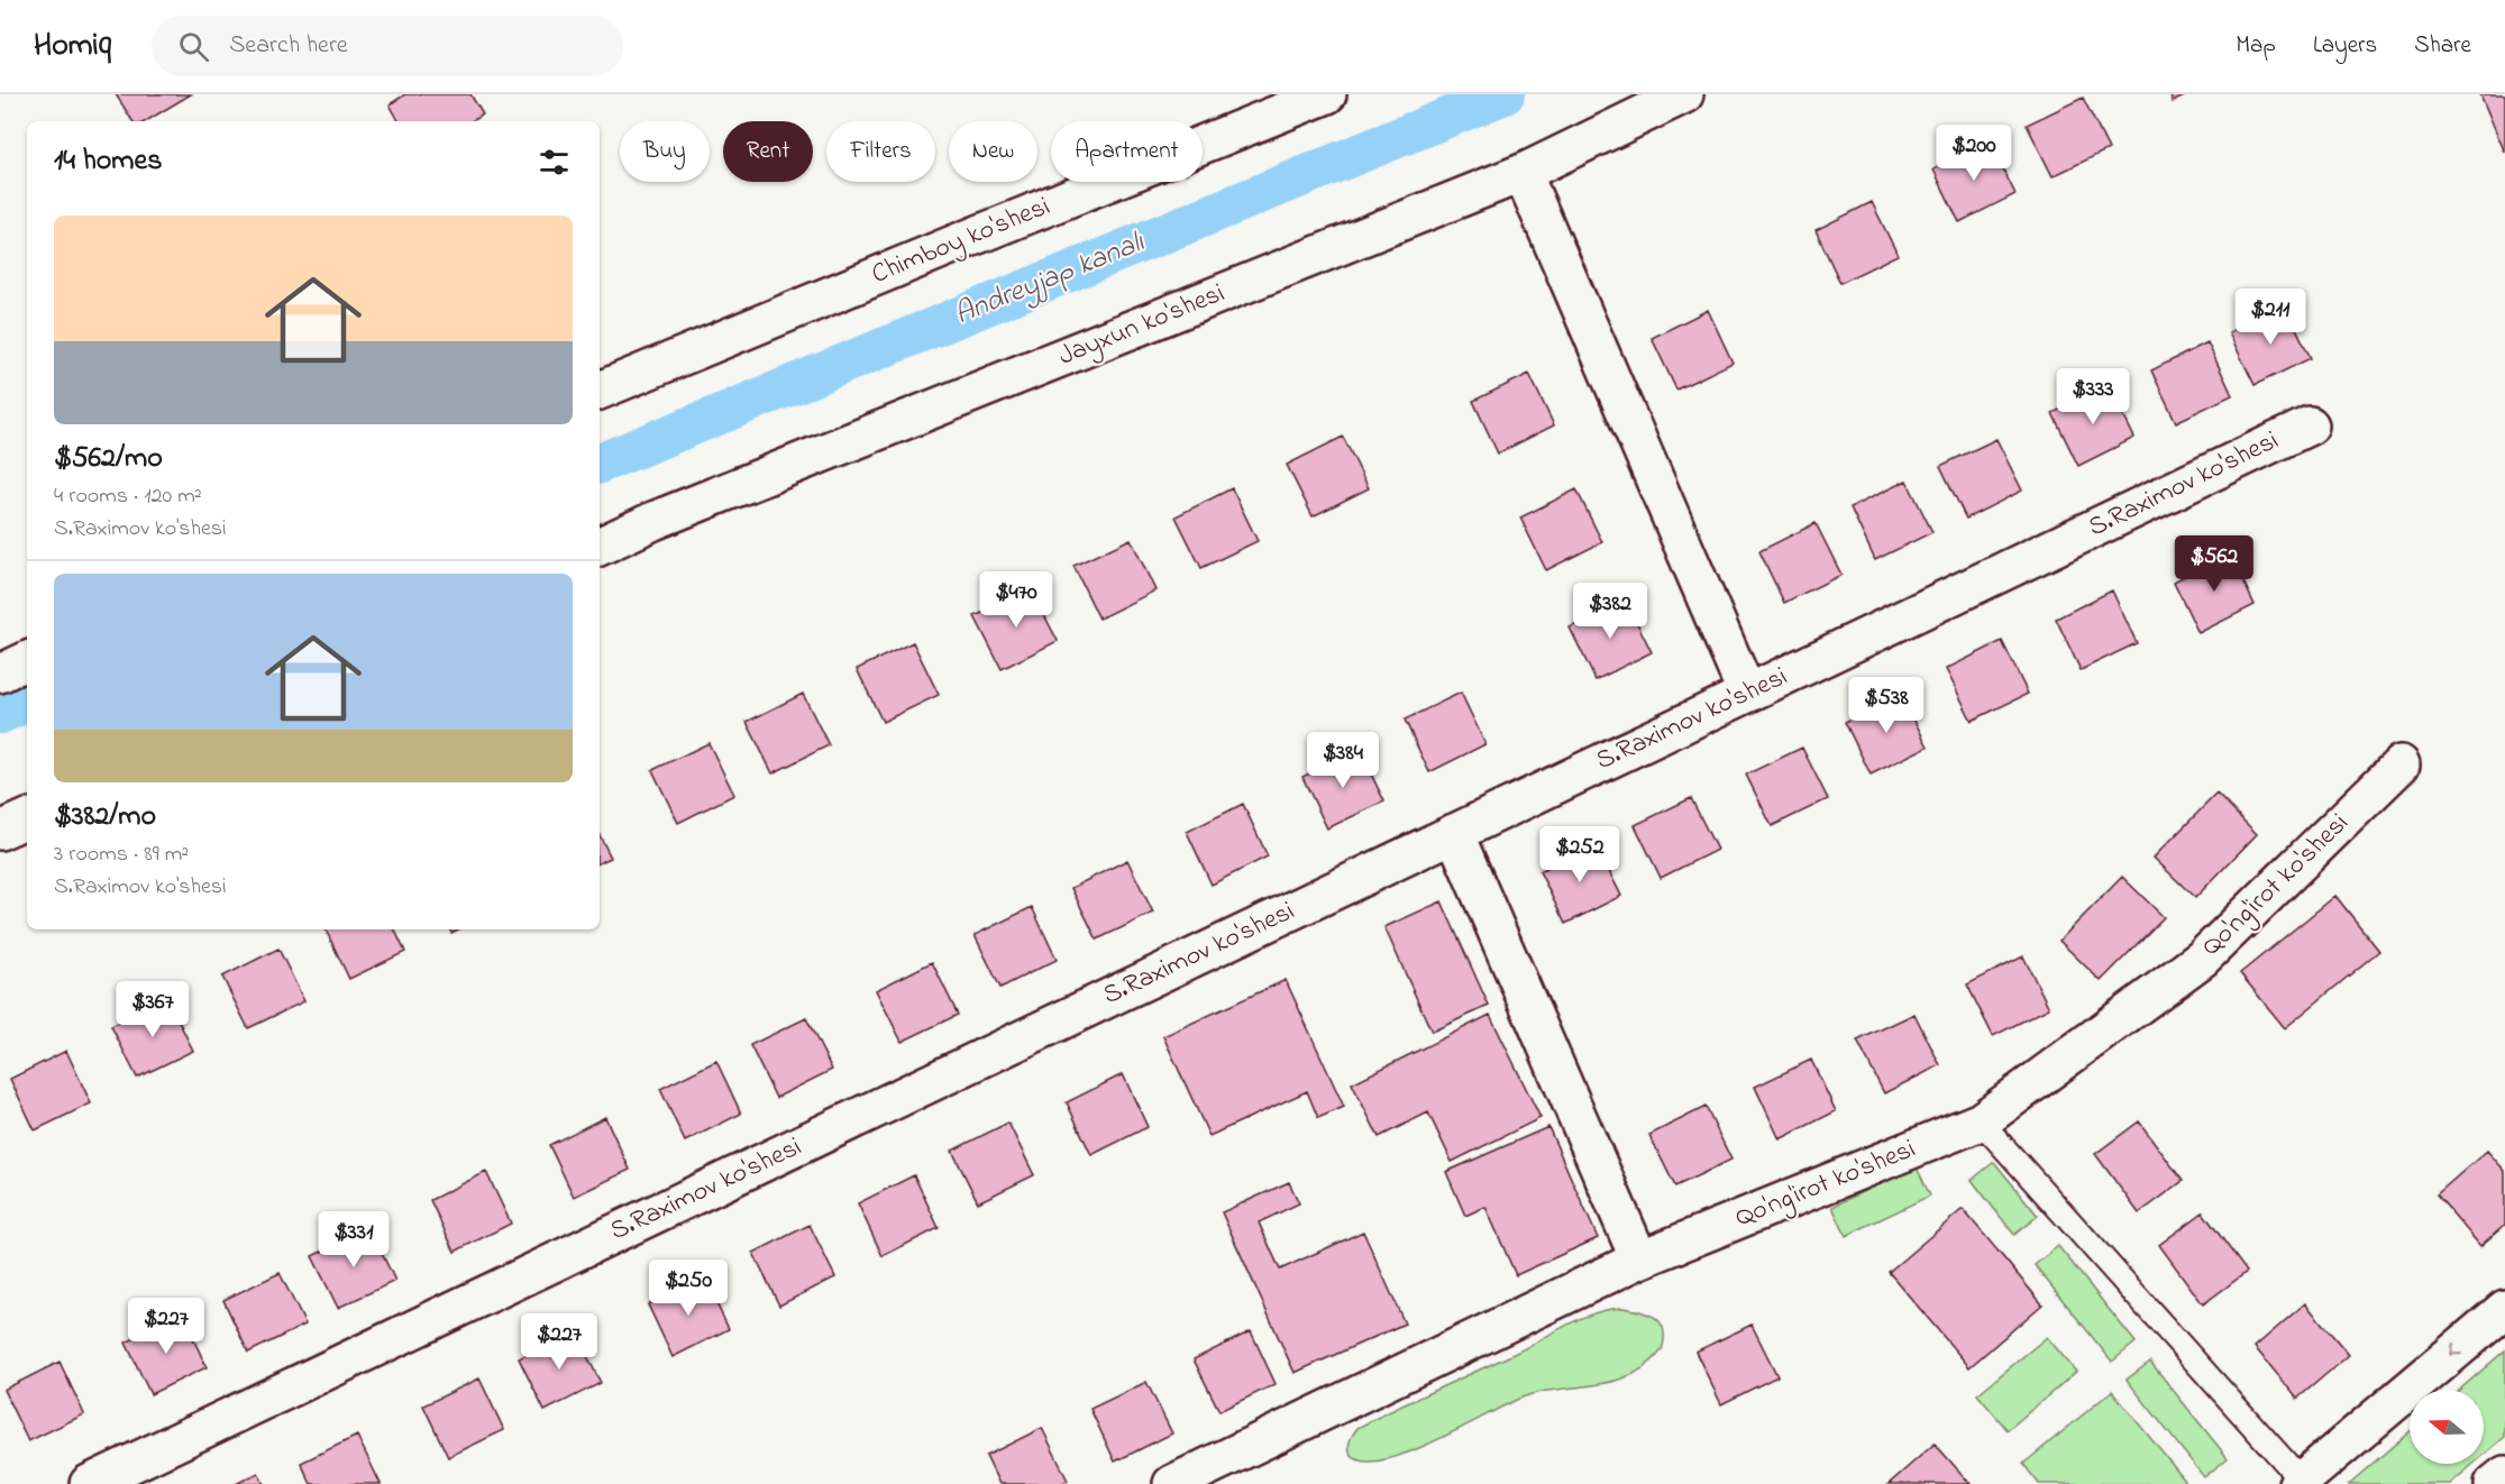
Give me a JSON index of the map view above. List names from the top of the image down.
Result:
{
  "streets": {
    "street": [
      "Chimboy ko'shesi",
      "Jayxun ko'shesi",
      "S.Raximov ko'shesi",
      "Qo'ng'irot ko'shesi"
    ]
  },
  "water": ["Andreyjap kanalı"],
  "north": "left",
  "page": {
    "header": "Homiq",
    "search": "Search here",
    "nav": ["Map", "Layers", "Share"],
    "chip": [
      "Buy",
      "Rent",
      "Filters",
      "New",
      "Apartment"
    ],
    "heading": "14 homes",
    "price": [
      "$200",
      "$211",
      "$333",
      "$562",
      "$470",
      "$382",
      "$538",
      "$384",
      "$252",
      "$367",
      "$331",
      "$250",
      "$227",
      "$227"
    ],
    "list": [
      {
        "name": "$562/mo",
        "note": "4 rooms · 120 m² · S.Raximov ko'shesi"
      },
      {
        "name": "$382/mo",
        "note": "3 rooms · 89 m² · S.Raximov ko'shesi"
      }
    ]
  }
}
